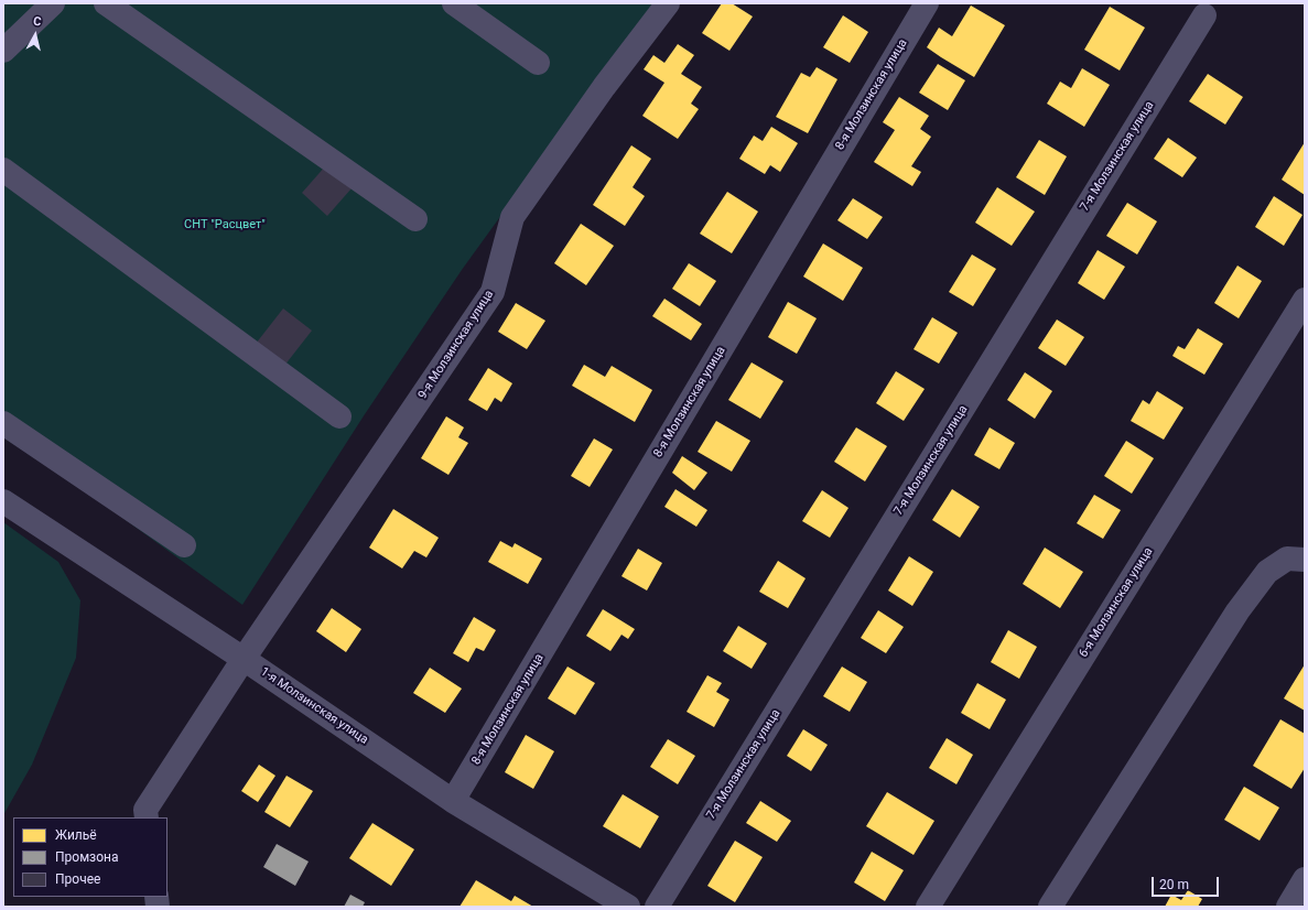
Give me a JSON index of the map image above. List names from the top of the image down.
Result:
{
  "streets": {
    "street": [
      "8-я Молзинская улица",
      "7-я Молзинская улица",
      "9-я Молзинская улица",
      "6-я Молзинская улица",
      "1-я Молзинская улица"
    ]
  },
  "crossings": [
    ["8-я Молзинская улица", "1-я Молзинская улица"],
    ["9-я Молзинская улица", "1-я Молзинская улица"]
  ],
  "parks": ["СНТ \"Расцвет\""],
  "legend": ["Жильё", "Промзона", "Прочее"],
  "scale_bar": "20 m",
  "north": "top"
}
